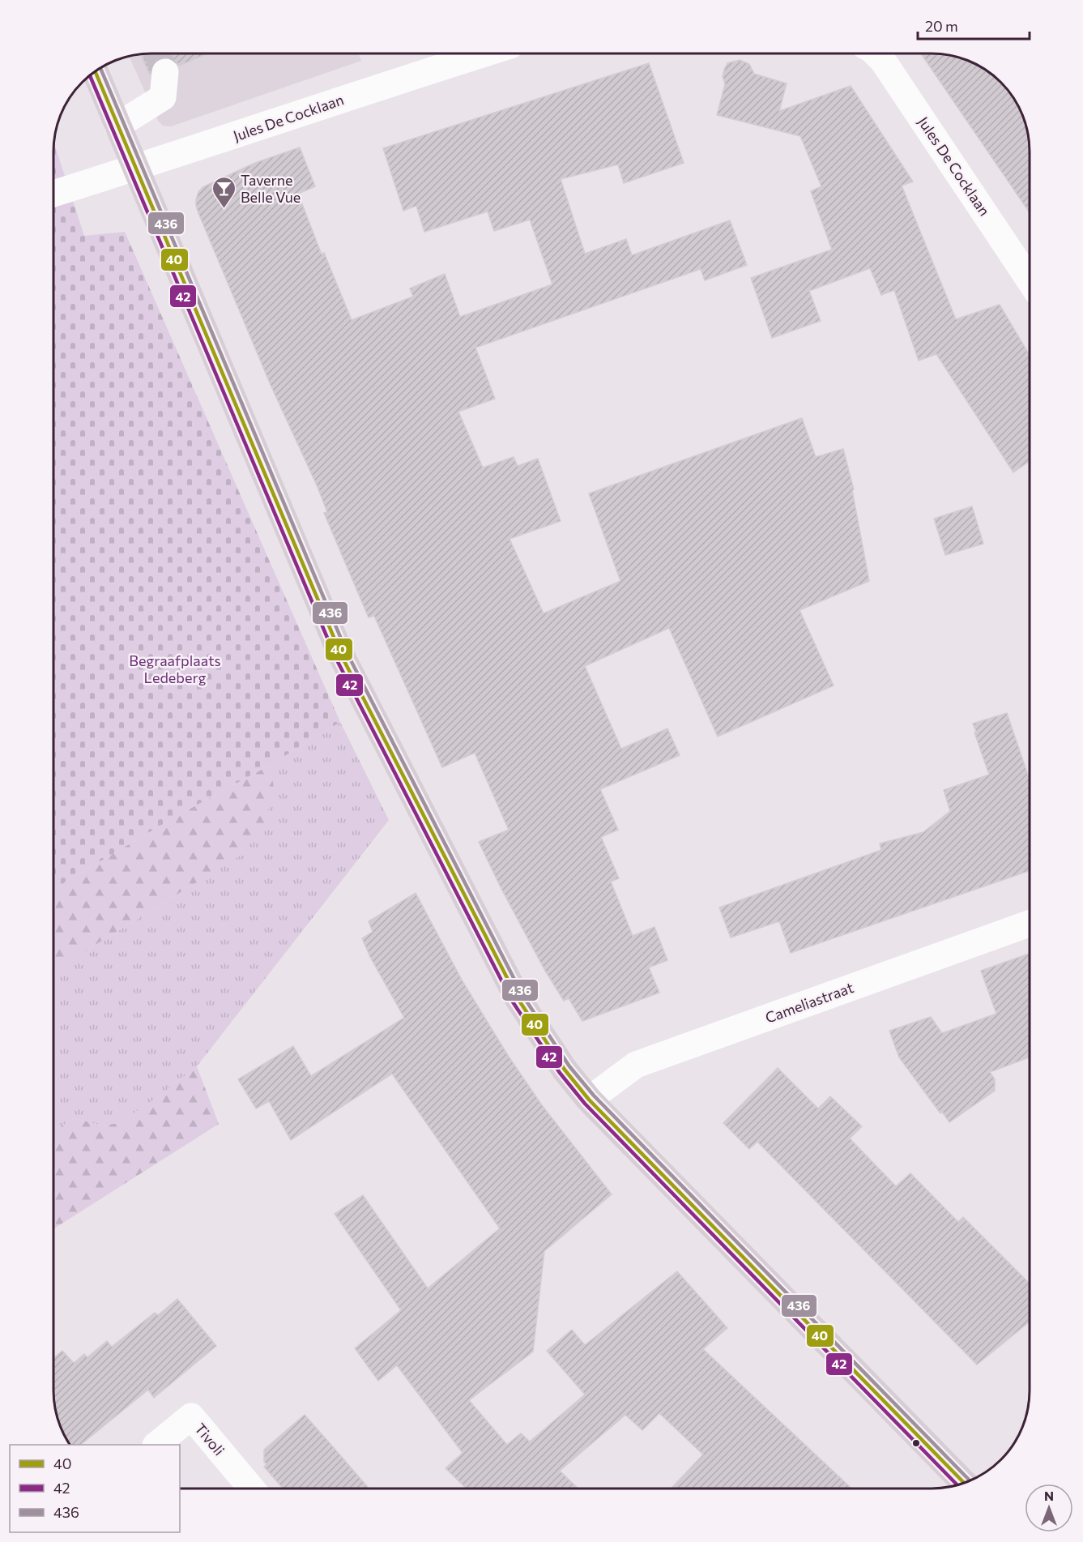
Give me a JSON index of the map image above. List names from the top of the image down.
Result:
{
  "streets": {
    "street": ["Jules De Cocklaan", "Cameliastraat", "Tivoli"]
  },
  "parks": ["Begraafplaats Ledeberg"],
  "places": {
    "bar": ["Taverne Belle Vue"]
  },
  "lines": ["transit line 436", "transit line 40", "transit line 42"],
  "legend": ["40", "42", "436"],
  "scale_bar": "20 m",
  "north": "top"
}
